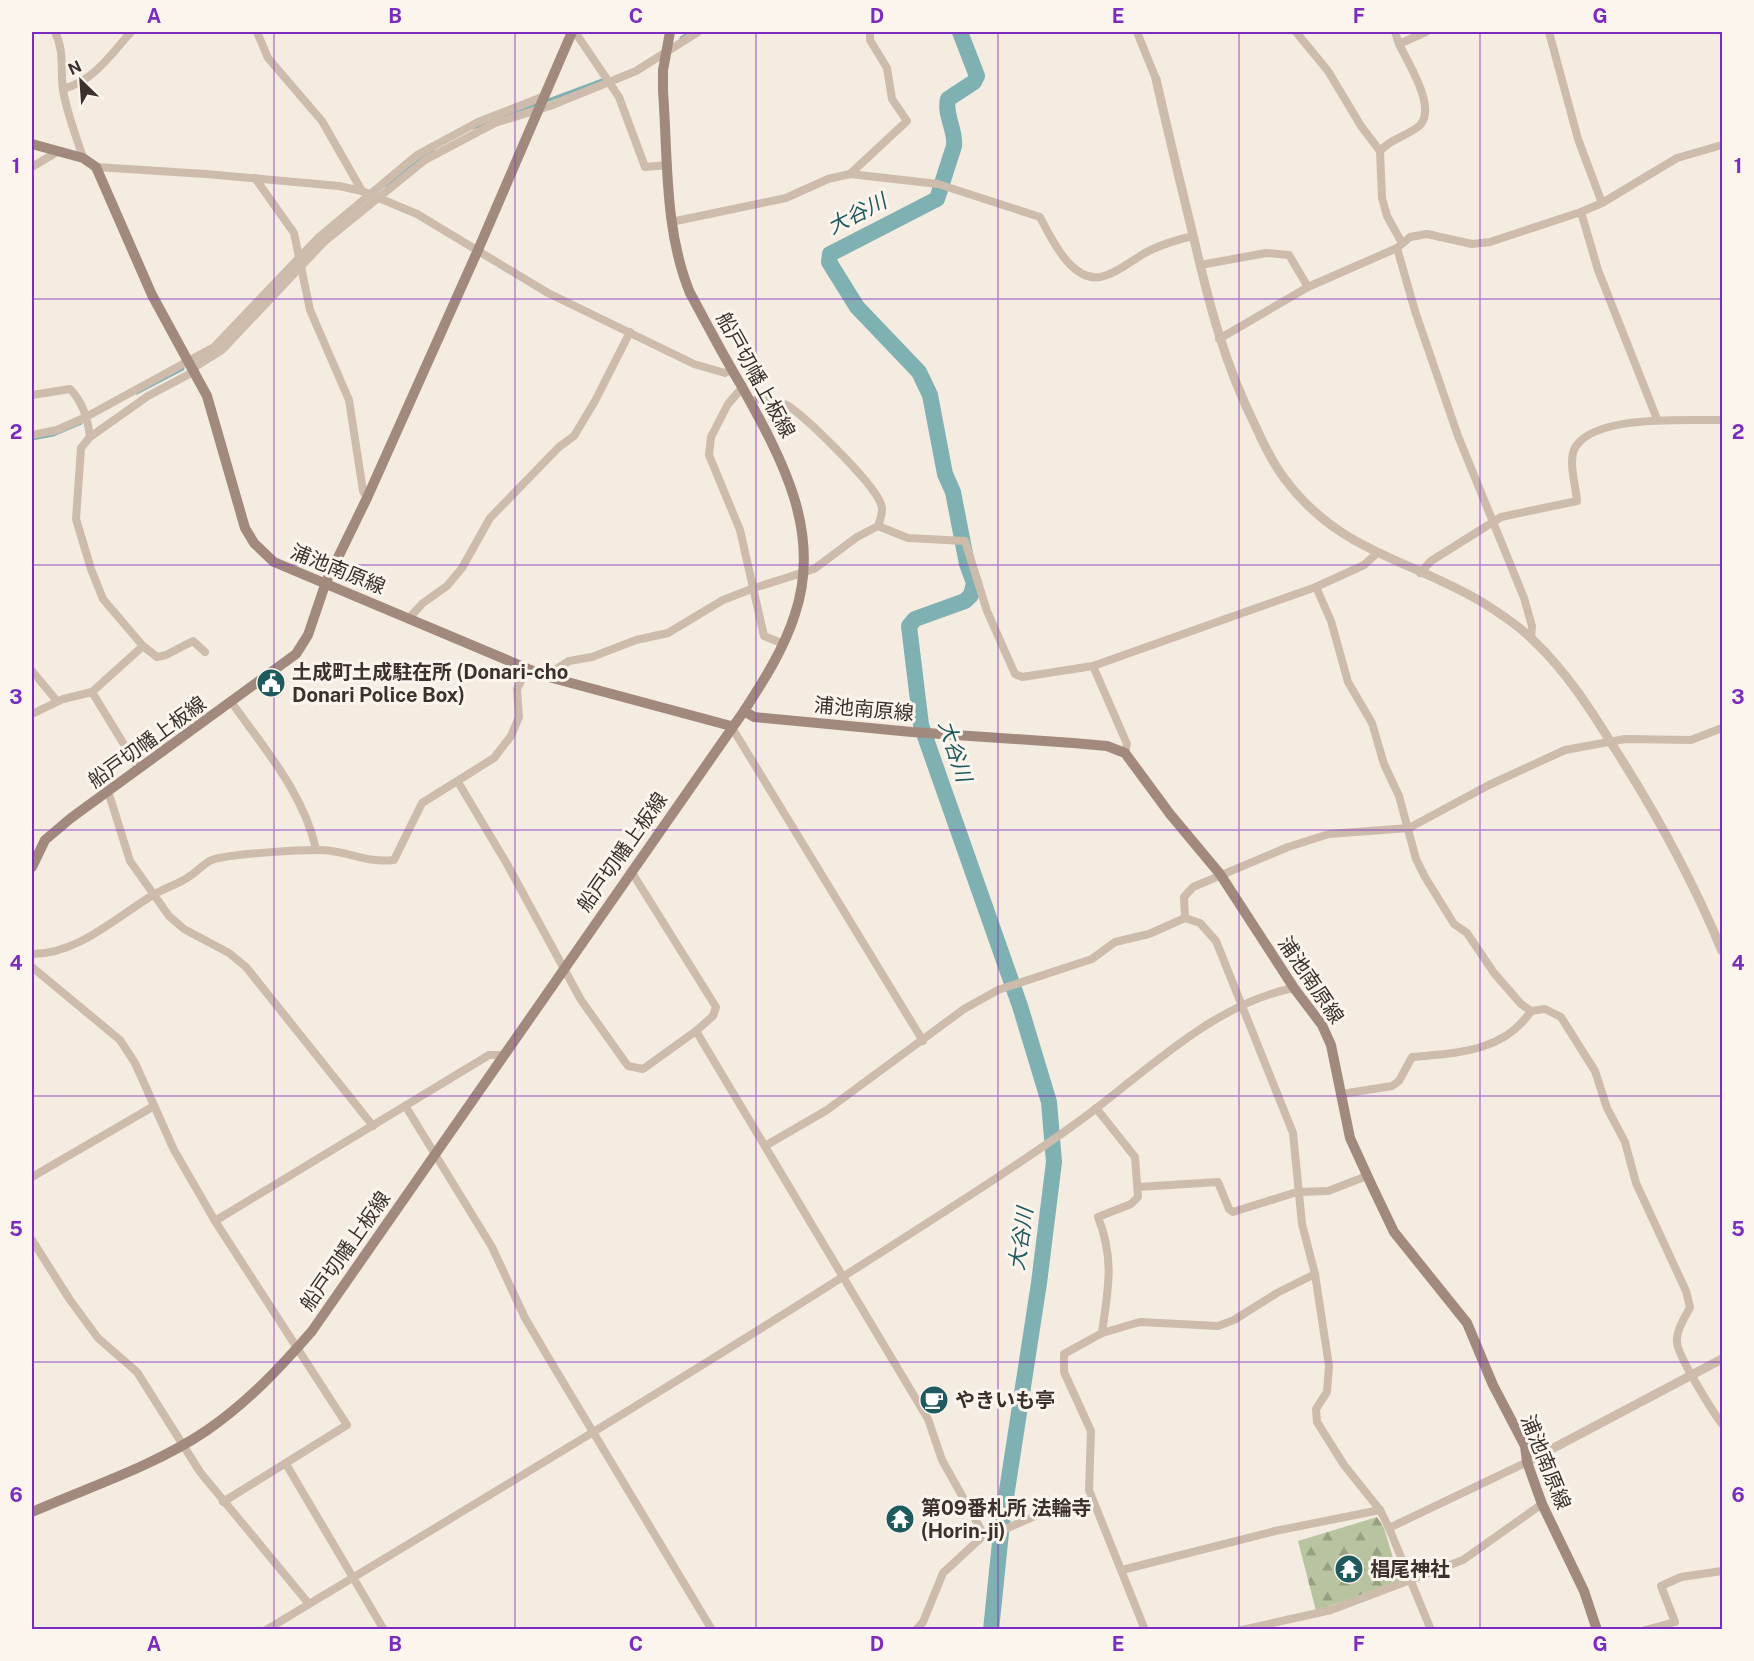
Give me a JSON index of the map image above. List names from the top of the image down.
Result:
{
  "streets": {
    "main road": ["船戸切幡上板線", "浦池南原線"]
  },
  "crossings": [
    ["船戸切幡上板線", "浦池南原線"]
  ],
  "water": ["大谷川"],
  "places": {
    "public building": ["土成町土成駐在所 (Donari-cho Donari Police Box)"],
    "cafe": ["やきいも亭"],
    "temple": ["第09番札所 法輪寺 (Horin-ji)", "椙尾神社"]
  },
  "north": "top left",
  "grid": {
    "columns": [
      "A",
      "B",
      "C",
      "D",
      "E",
      "F",
      "G"
    ],
    "rows": [
      "1",
      "2",
      "3",
      "4",
      "5",
      "6"
    ]
  }
}
